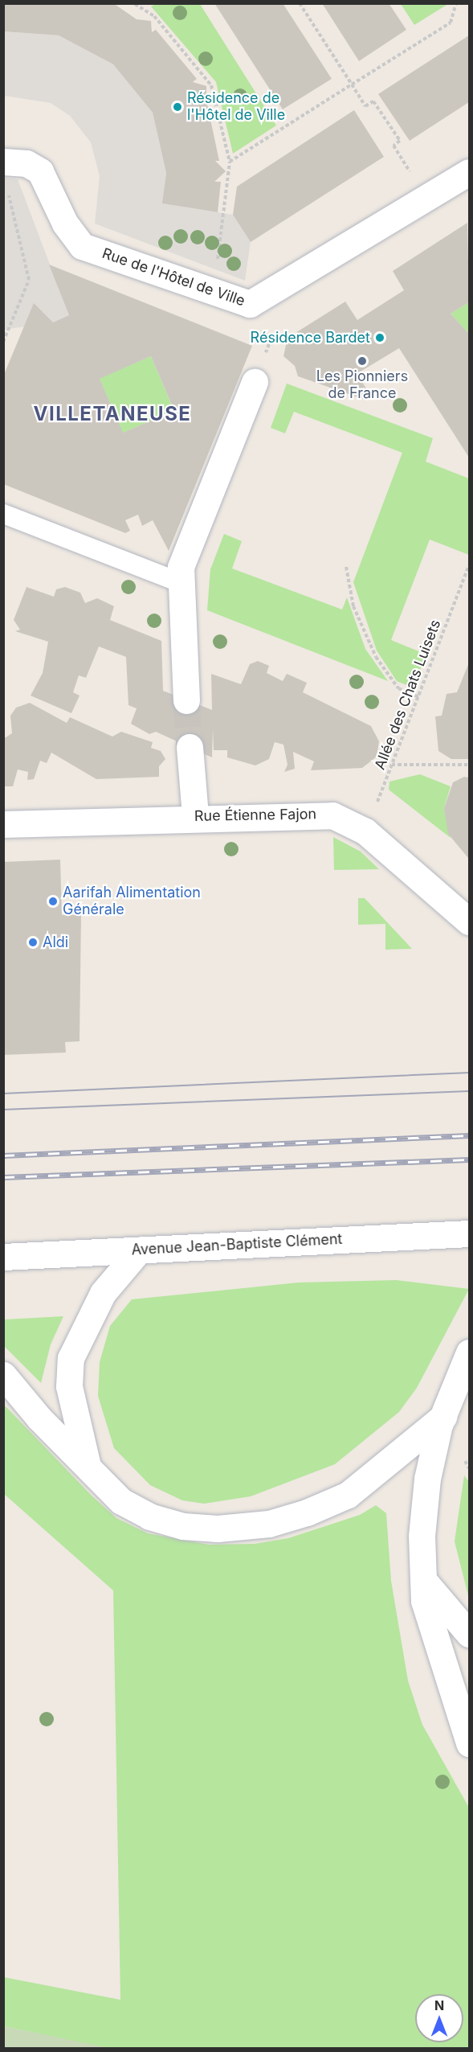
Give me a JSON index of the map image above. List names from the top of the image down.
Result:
{
  "streets": {
    "street": ["Rue de l'Hôtel de Ville", "Rue Étienne Fajon", "Avenue Jean-Baptiste Clément"],
    "path": ["Allée des Chats Luisets"]
  },
  "crossings": [
    ["Allée des Chats Luisets", "Rue Étienne Fajon"]
  ],
  "districts": ["VILLETANEUSE"],
  "places": [
    "Résidence de l'Hôtel de Ville",
    "Résidence Bardet",
    "Les Pionniers de France",
    "Aarifah Alimentation Générale",
    "Aldi"
  ],
  "north": "top"
}
